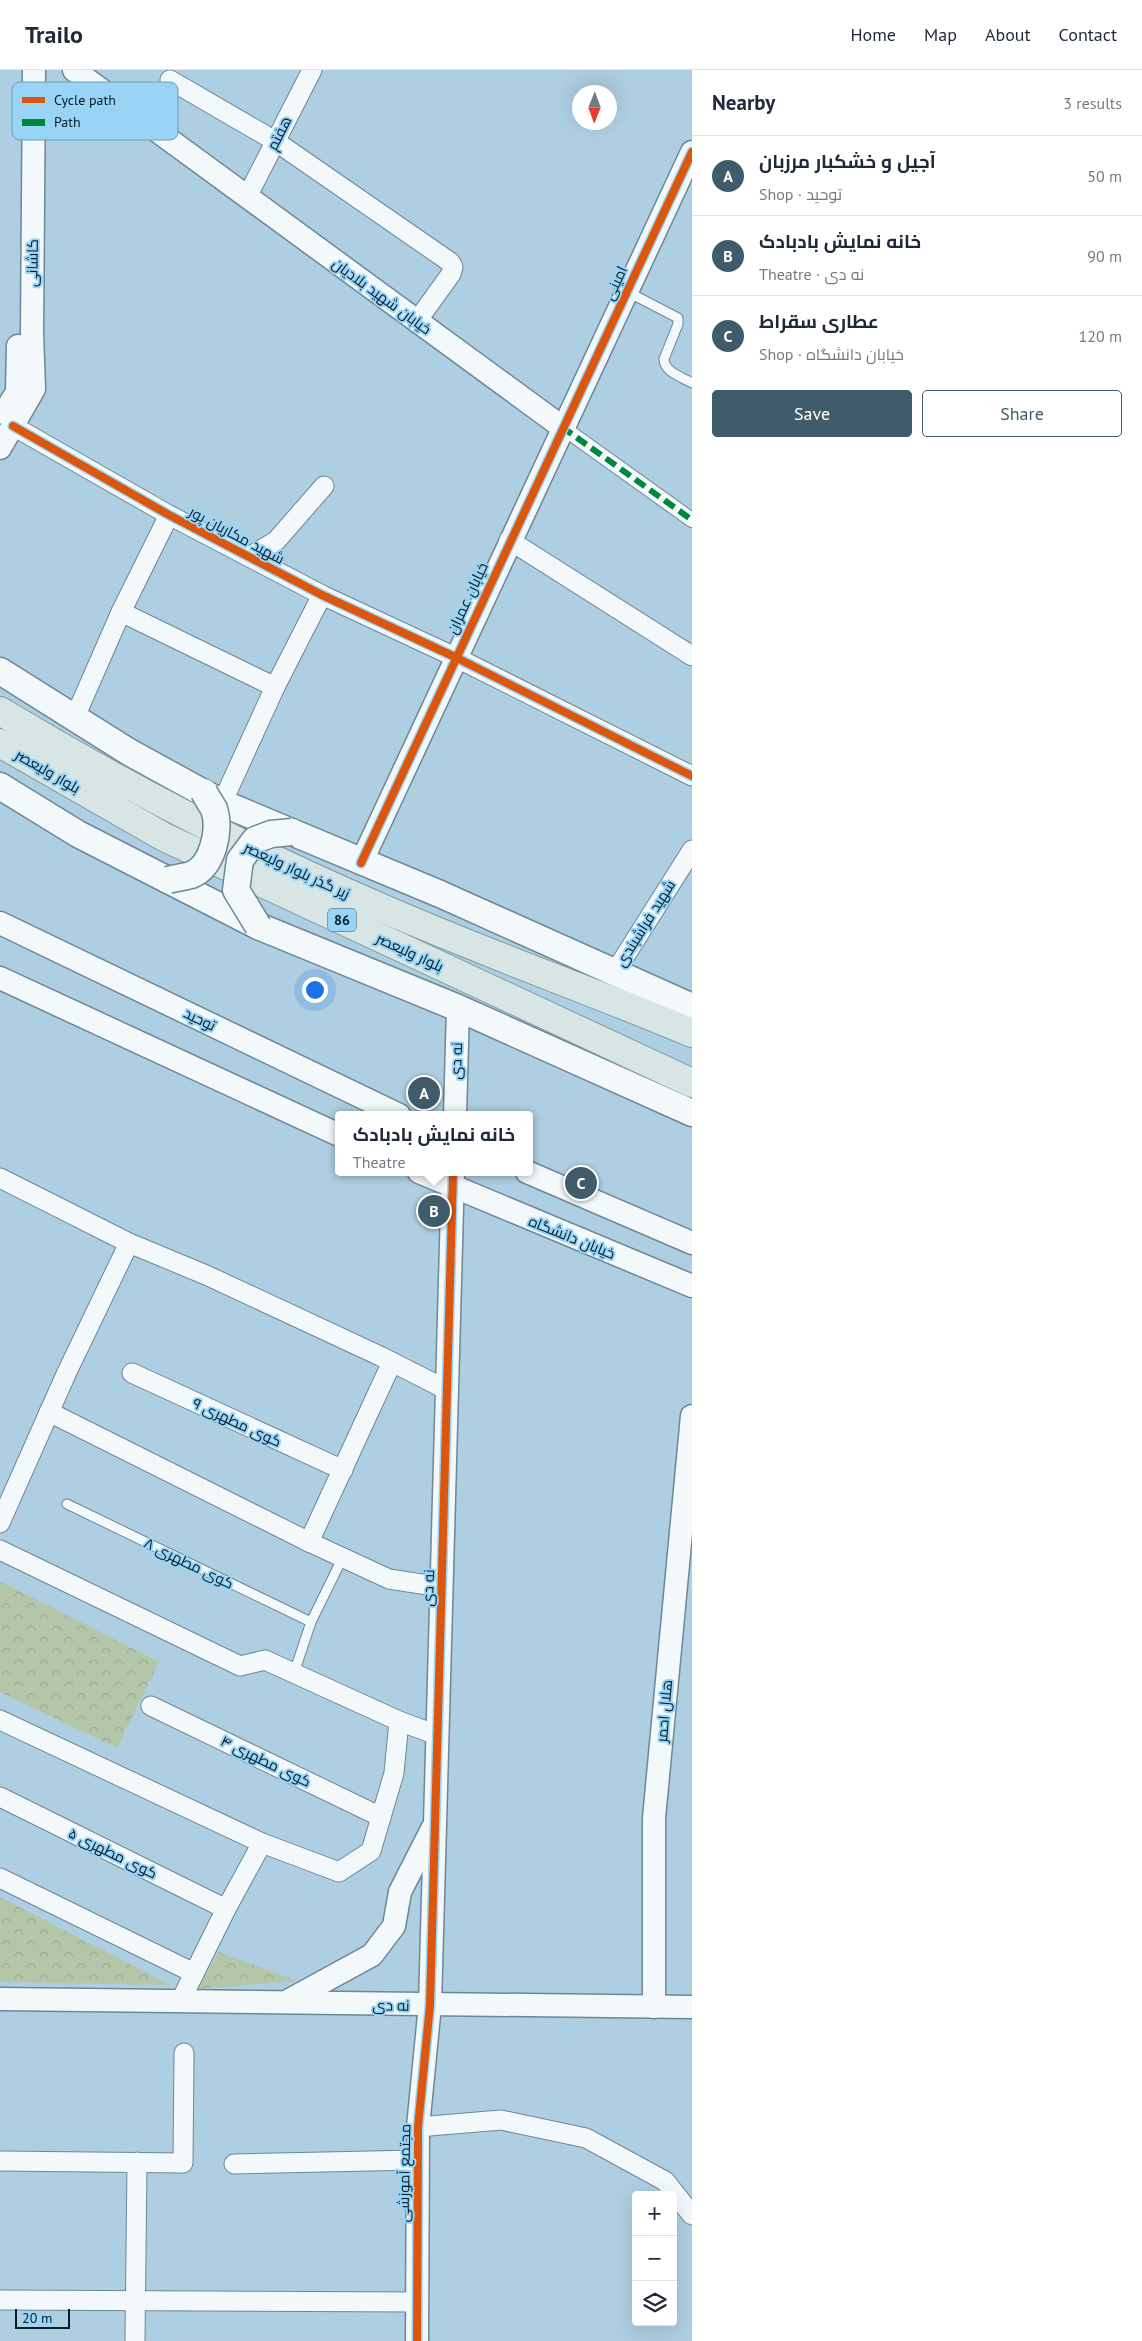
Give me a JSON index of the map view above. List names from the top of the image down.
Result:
{
  "streets": {
    "main road": ["بلوار ولیعصر", "زیر گذر بلوار ولیعصر", "86"],
    "street": [
      "هفتم",
      "کاشانی",
      "امینی",
      "خیابان شهید بلادیان",
      "شهید مکاریان پور",
      "خیابان عمران",
      "شهید فراشبندی",
      "توحید",
      "نه دی",
      "خیابان دانشگاه",
      "کوی مطهری ۹",
      "هلال احمر",
      "کوی مطهری ۴",
      "کوی مطهری ۵",
      "مجتمع آموزشی"
    ],
    "lane": ["کوی مطهری ۸"]
  },
  "crossings": [
    ["هفتم", "خیابان شهید بلادیان"],
    ["کاشانی", "شهید مکاریان پور"],
    ["امینی", "خیابان شهید بلادیان"],
    ["امینی", "خیابان عمران"],
    ["خیابان شهید بلادیان", "خیابان عمران"],
    ["شهید مکاریان پور", "خیابان عمران"],
    ["نه دی", "خیابان دانشگاه"],
    ["نه دی", "مجتمع آموزشی"]
  ],
  "legend": ["Cycle path", "Path"],
  "scale_bar": "20 m",
  "north": "bottom",
  "page": {
    "header": "Trailo",
    "nav": [
      "Home",
      "Map",
      "About",
      "Contact"
    ],
    "heading": ["Nearby", "3 results"],
    "list": [
      {
        "mark": "A",
        "name": "آجیل و خشکبار مرزبان",
        "note": "Shop · توحید",
        "value": "50 m"
      },
      {
        "mark": "B",
        "name": "خانه نمایش بادبادک",
        "note": "Theatre · نه دی",
        "value": "90 m"
      },
      {
        "mark": "C",
        "name": "عطاری سقراط",
        "note": "Shop · خیابان دانشگاه",
        "value": "120 m"
      }
    ],
    "buttons": ["Save", "Share"],
    "pins": ["A", "C", "B"],
    "popup": ["خانه نمایش بادبادک", "Theatre"],
    "map_buttons": ["+", "−"],
    "scale": "20 m"
  }
}
